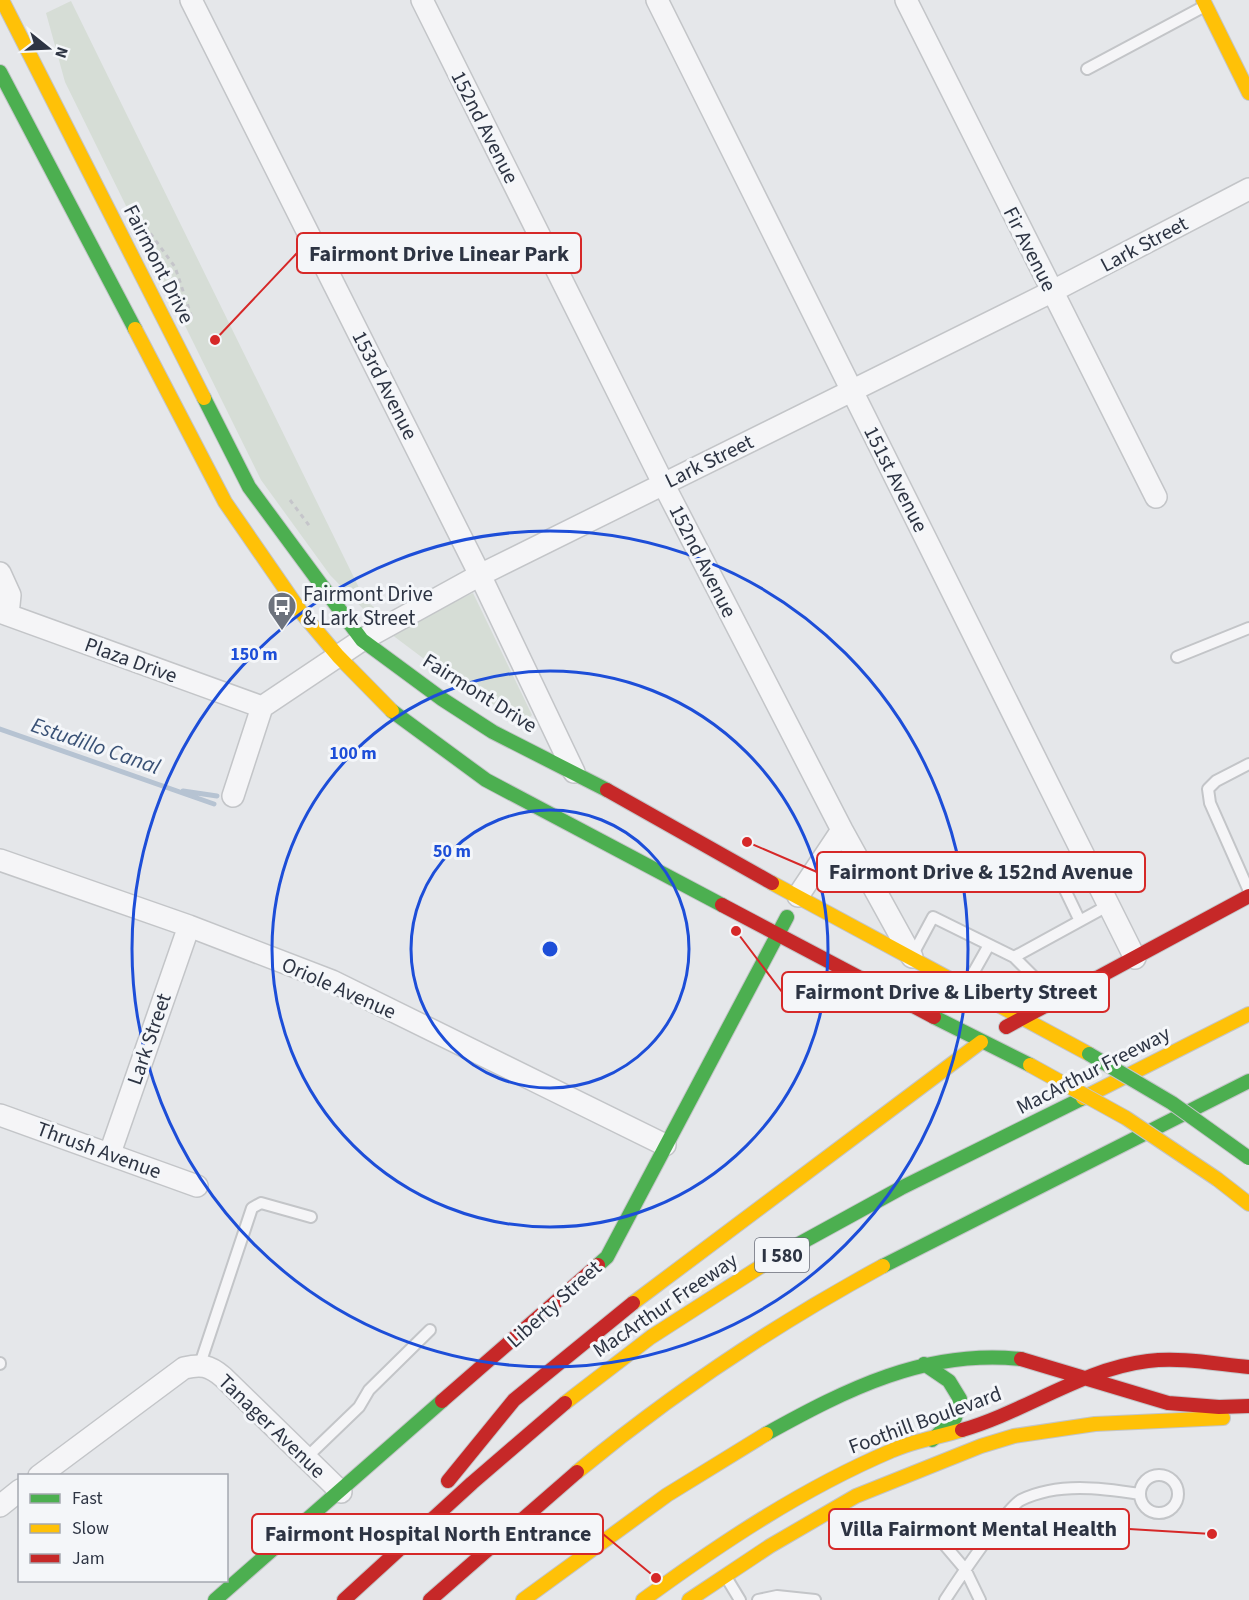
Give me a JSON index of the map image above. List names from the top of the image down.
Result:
{
  "streets": {
    "main road": [
      "Fairmont Drive",
      "MacArthur Freeway",
      "I 580",
      "Liberty Street",
      "Foothill Boulevard"
    ],
    "street": [
      "152nd Avenue",
      "Lark Street",
      "Fir Avenue",
      "153rd Avenue",
      "151st Avenue",
      "Plaza Drive",
      "Oriole Avenue",
      "Thrush Avenue",
      "Tanager Avenue"
    ]
  },
  "crossings": [
    ["152nd Avenue", "Lark Street"],
    ["152nd Avenue", "Fairmont Drive"],
    ["152nd Avenue", "Liberty Street"],
    ["Lark Street", "Fir Avenue"],
    ["Lark Street", "Fairmont Drive"],
    ["Lark Street", "153rd Avenue"],
    ["Lark Street", "151st Avenue"],
    ["Lark Street", "Plaza Drive"],
    ["Lark Street", "Oriole Avenue"],
    ["Lark Street", "Thrush Avenue"],
    ["Fairmont Drive", "153rd Avenue"],
    ["Fairmont Drive", "Liberty Street"],
    ["Oriole Avenue", "Liberty Street"],
    ["Liberty Street", "Tanager Avenue"]
  ],
  "water": ["Estudillo Canal"],
  "places": {
    "other": [
      "Fairmont Drive Linear Park",
      "Fairmont Drive & 152nd Avenue",
      "Fairmont Drive & Liberty Street",
      "Villa Fairmont Mental Health",
      "Fairmont Hospital North Entrance"
    ],
    "bus stop": ["Fairmont Drive & Lark Street"]
  },
  "legend": ["Fast", "Slow", "Jam"],
  "north": "right",
  "rings": ["150 m", "100 m", "50 m"]
}
